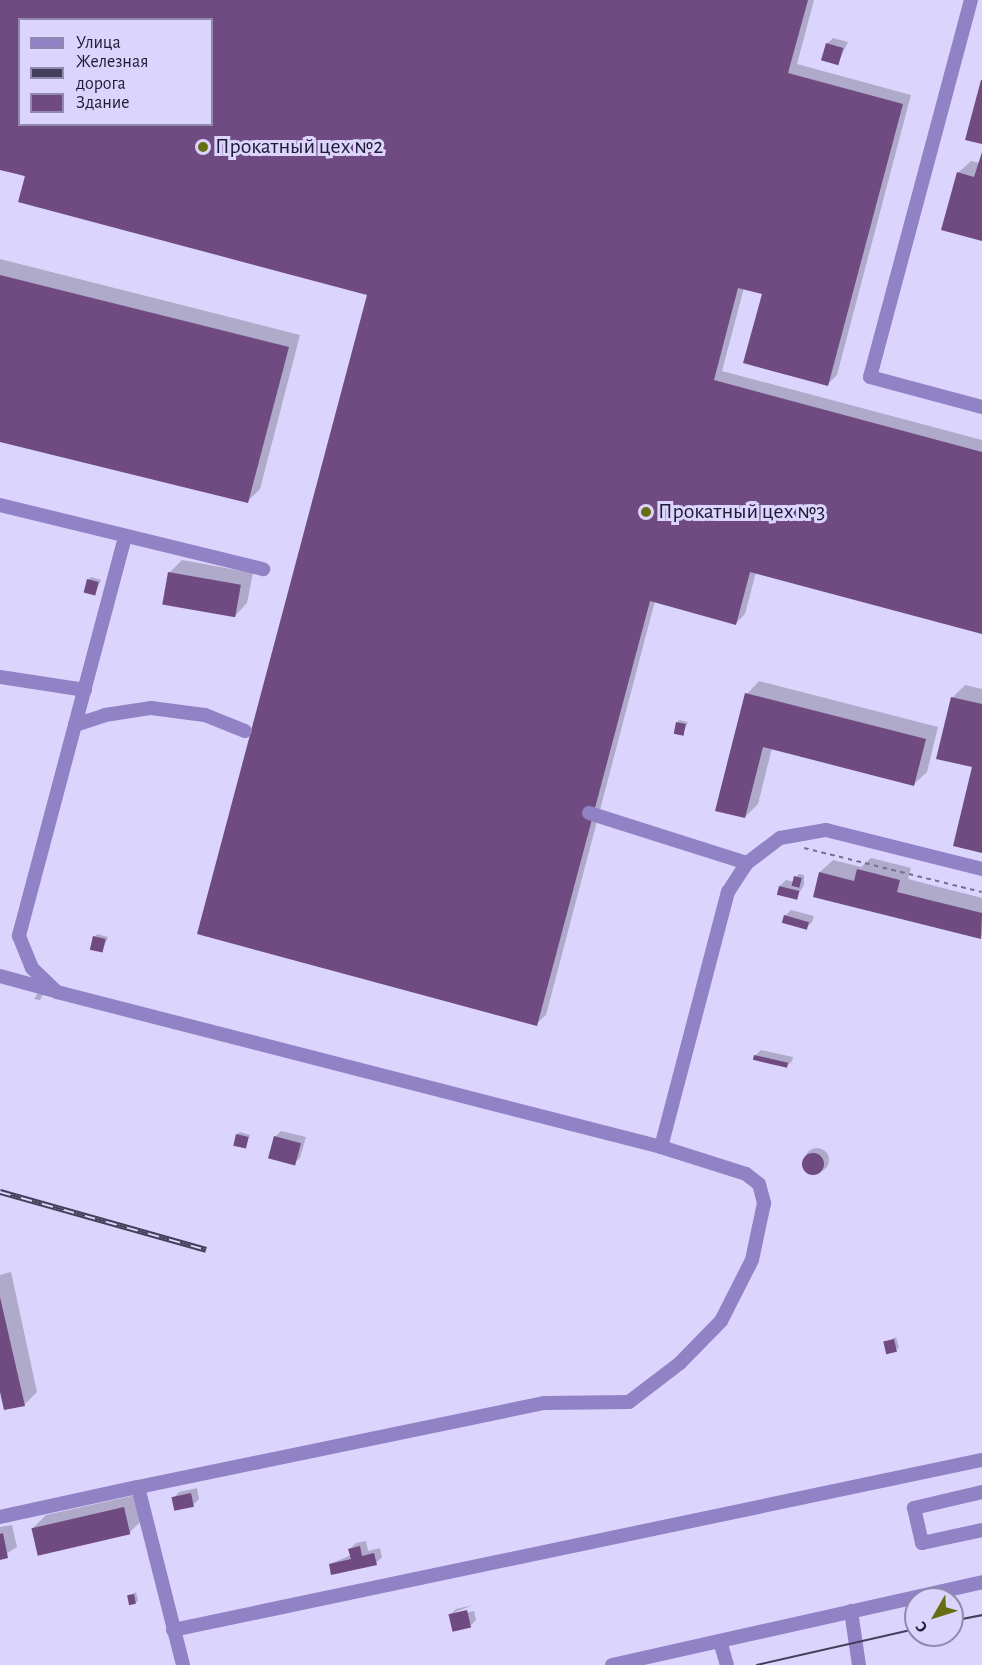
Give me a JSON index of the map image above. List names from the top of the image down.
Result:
{
  "places": ["Прокатный цех №2", "Прокатный цех №3"],
  "legend": ["Улица", "Железная дорога", "Здание"],
  "north": "bottom left"
}
